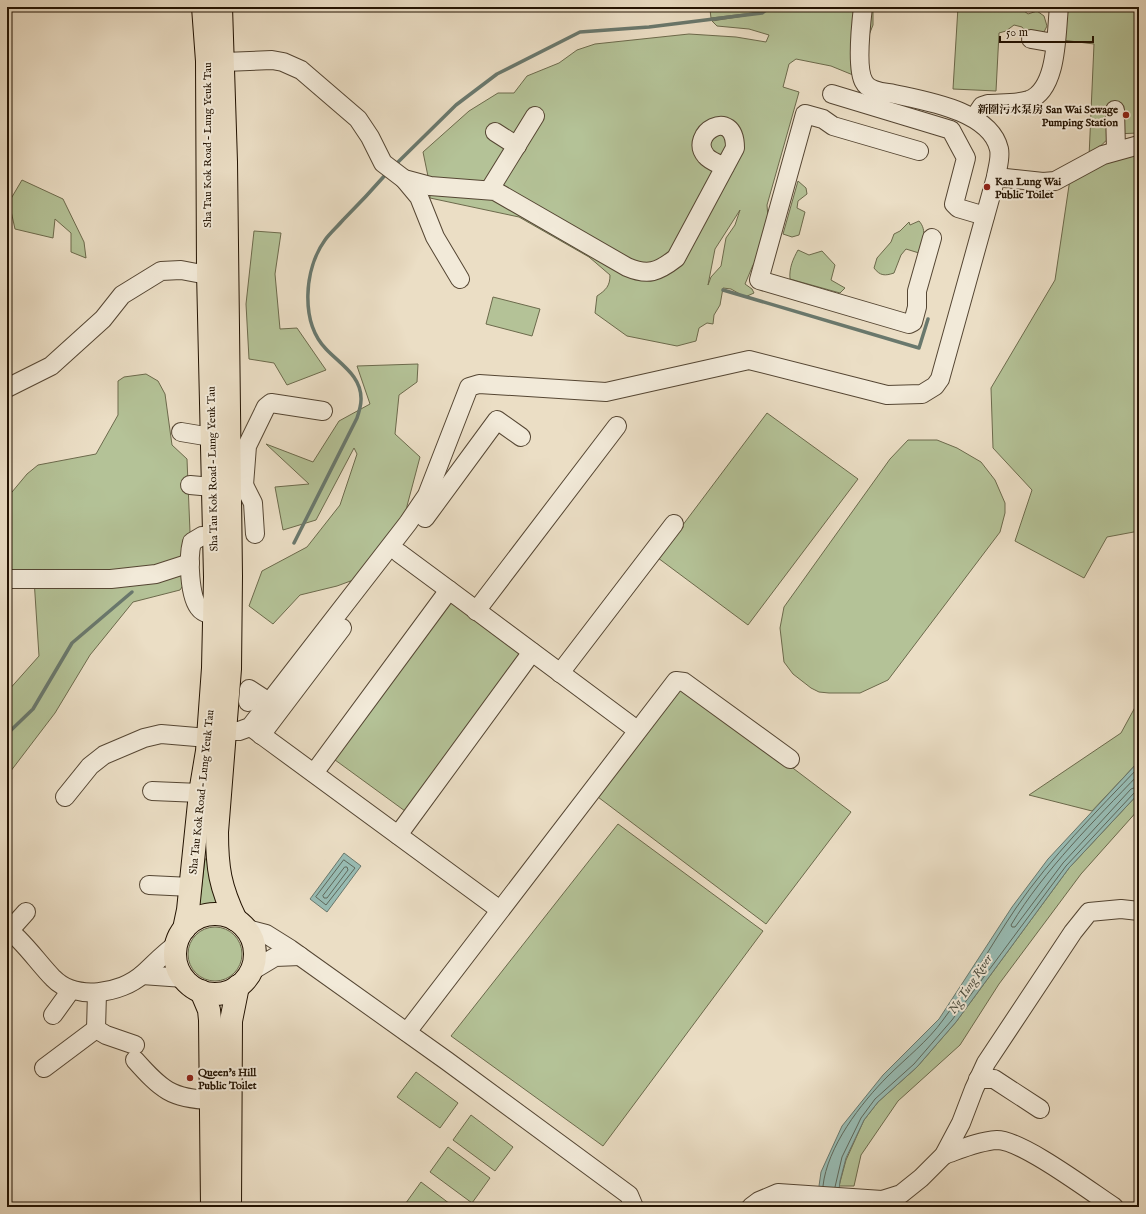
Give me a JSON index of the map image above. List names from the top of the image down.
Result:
{
  "streets": {
    "main road": ["Sha Tau Kok Road – Lung Yeuk Tau"]
  },
  "water": ["Ng Tung River"],
  "places": ["新圍污水泵房 San Wai Sewage Pumping Station", "Kan Lung Wai Public Toilet", "Queen's Hill Public Toilet"],
  "scale_bar": "50 m"
}
